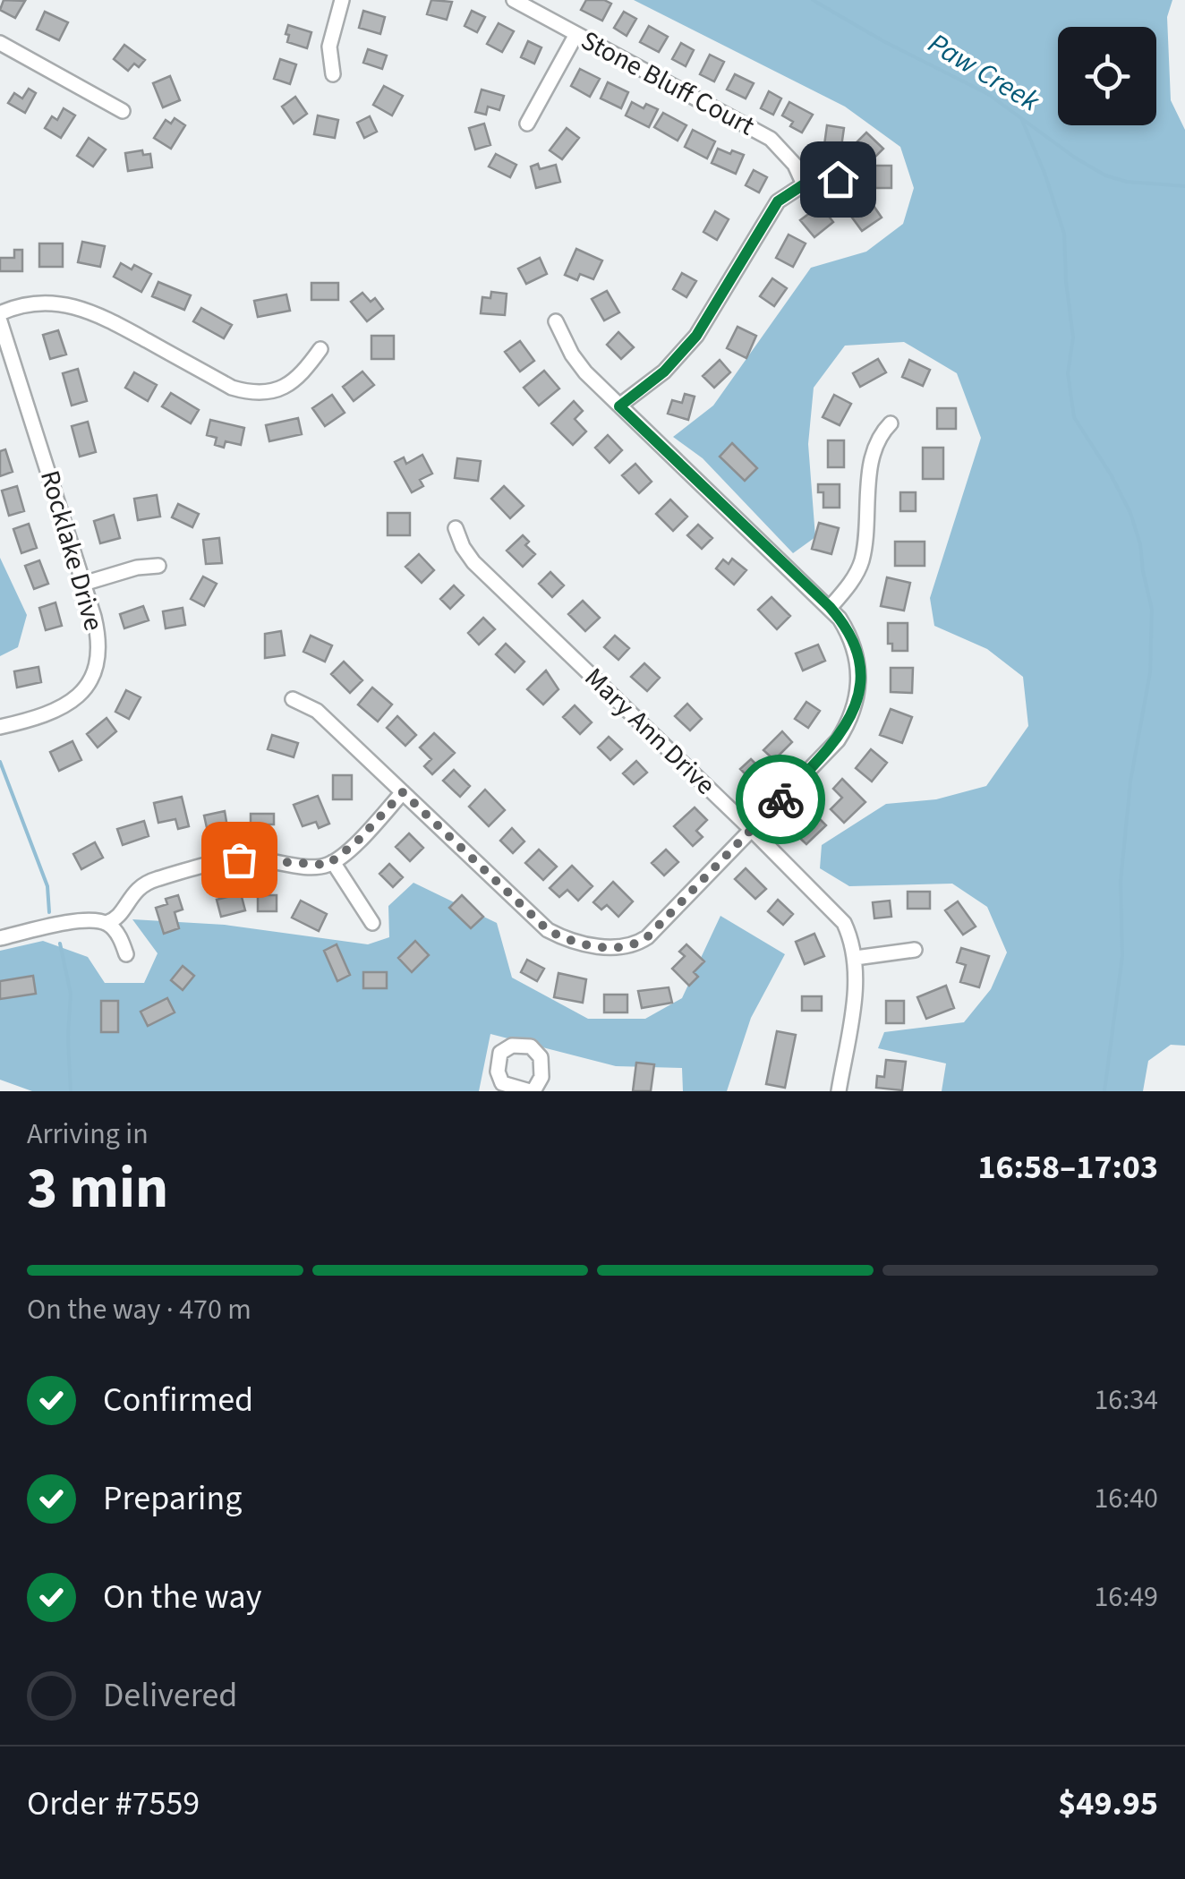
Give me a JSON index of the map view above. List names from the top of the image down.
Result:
{
  "streets": {
    "street": ["Stone Bluff Court", "Rocklake Drive", "Mary Ann Drive"]
  },
  "water": ["Paw Creek"],
  "page": {
    "heading": ["3 min", "Arriving in", "16:58–17:03"],
    "panel": ["Order #7559", "$49.95"],
    "bar": "On the way · 470 m",
    "list": [
      ["Confirmed", "16:34"],
      ["Preparing", "16:40"],
      ["On the way", "16:49"],
      "Delivered"
    ]
  }
}
